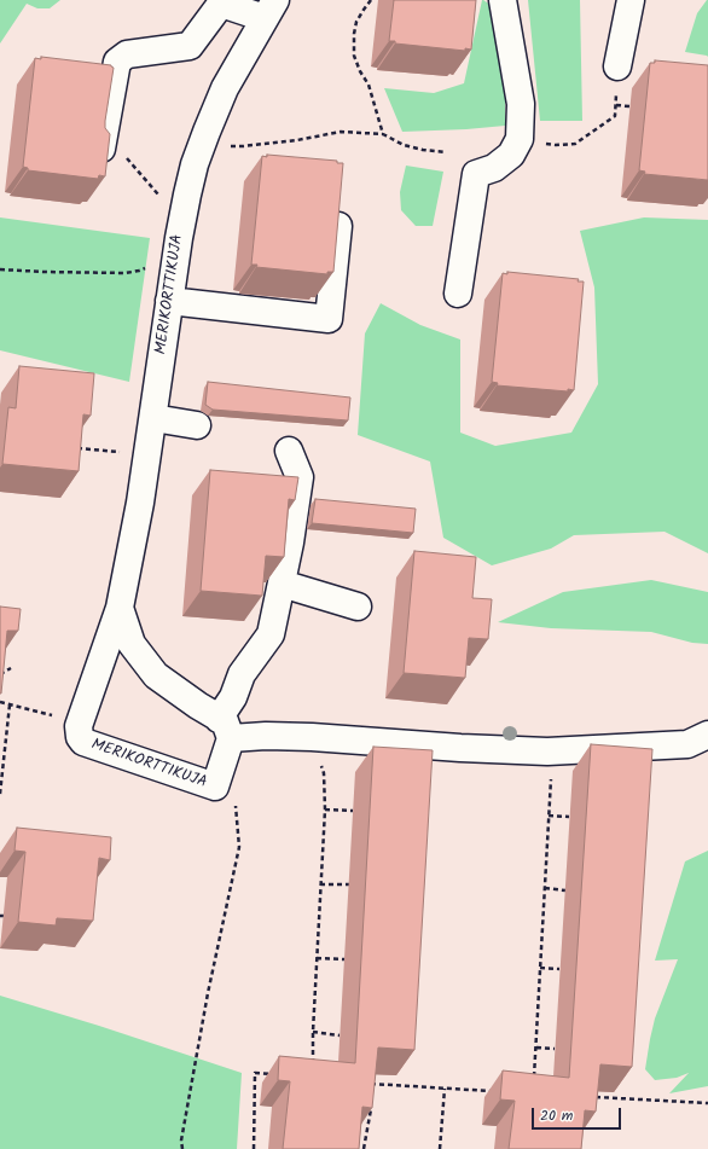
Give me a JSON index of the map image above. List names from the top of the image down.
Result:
{
  "streets": {
    "street": ["MERIKORTTIKUJA"]
  },
  "scale_bar": "20 m"
}
